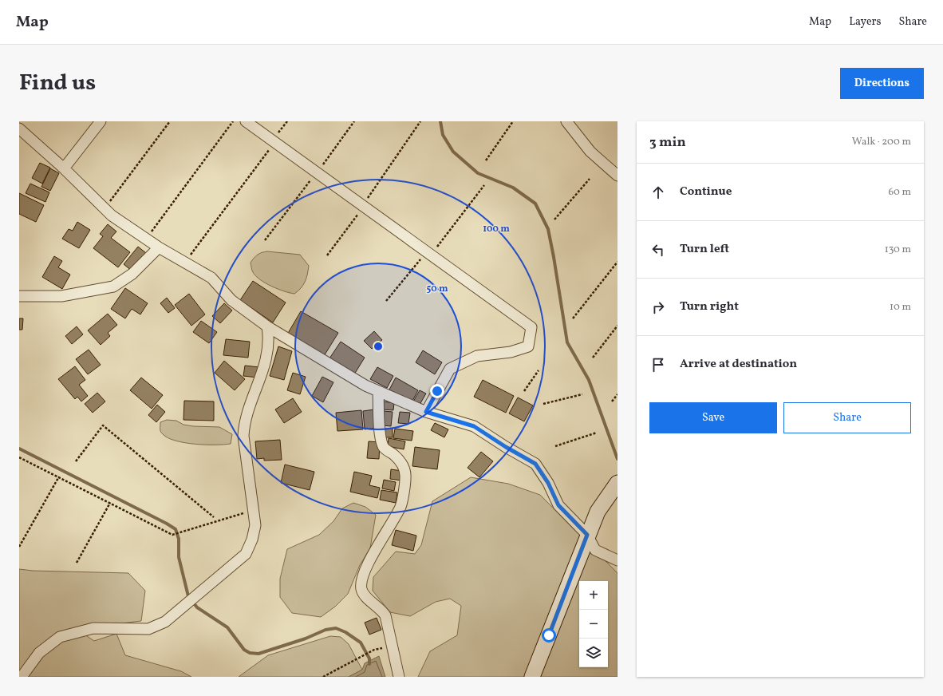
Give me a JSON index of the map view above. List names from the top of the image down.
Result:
{
  "page": {
    "header": "Map",
    "nav": ["Map", "Layers", "Share"],
    "title": "Find us",
    "buttons": [
      "Directions",
      ["Save", "Share"]
    ],
    "heading": ["3 min", "Walk · 200 m"],
    "list": [
      ["Continue", "60 m"],
      ["Turn left", "130 m"],
      ["Turn right", "10 m"],
      "Arrive at destination"
    ],
    "map_buttons": ["+", "−"]
  },
  "rings": ["100 m", "50 m"]
}
